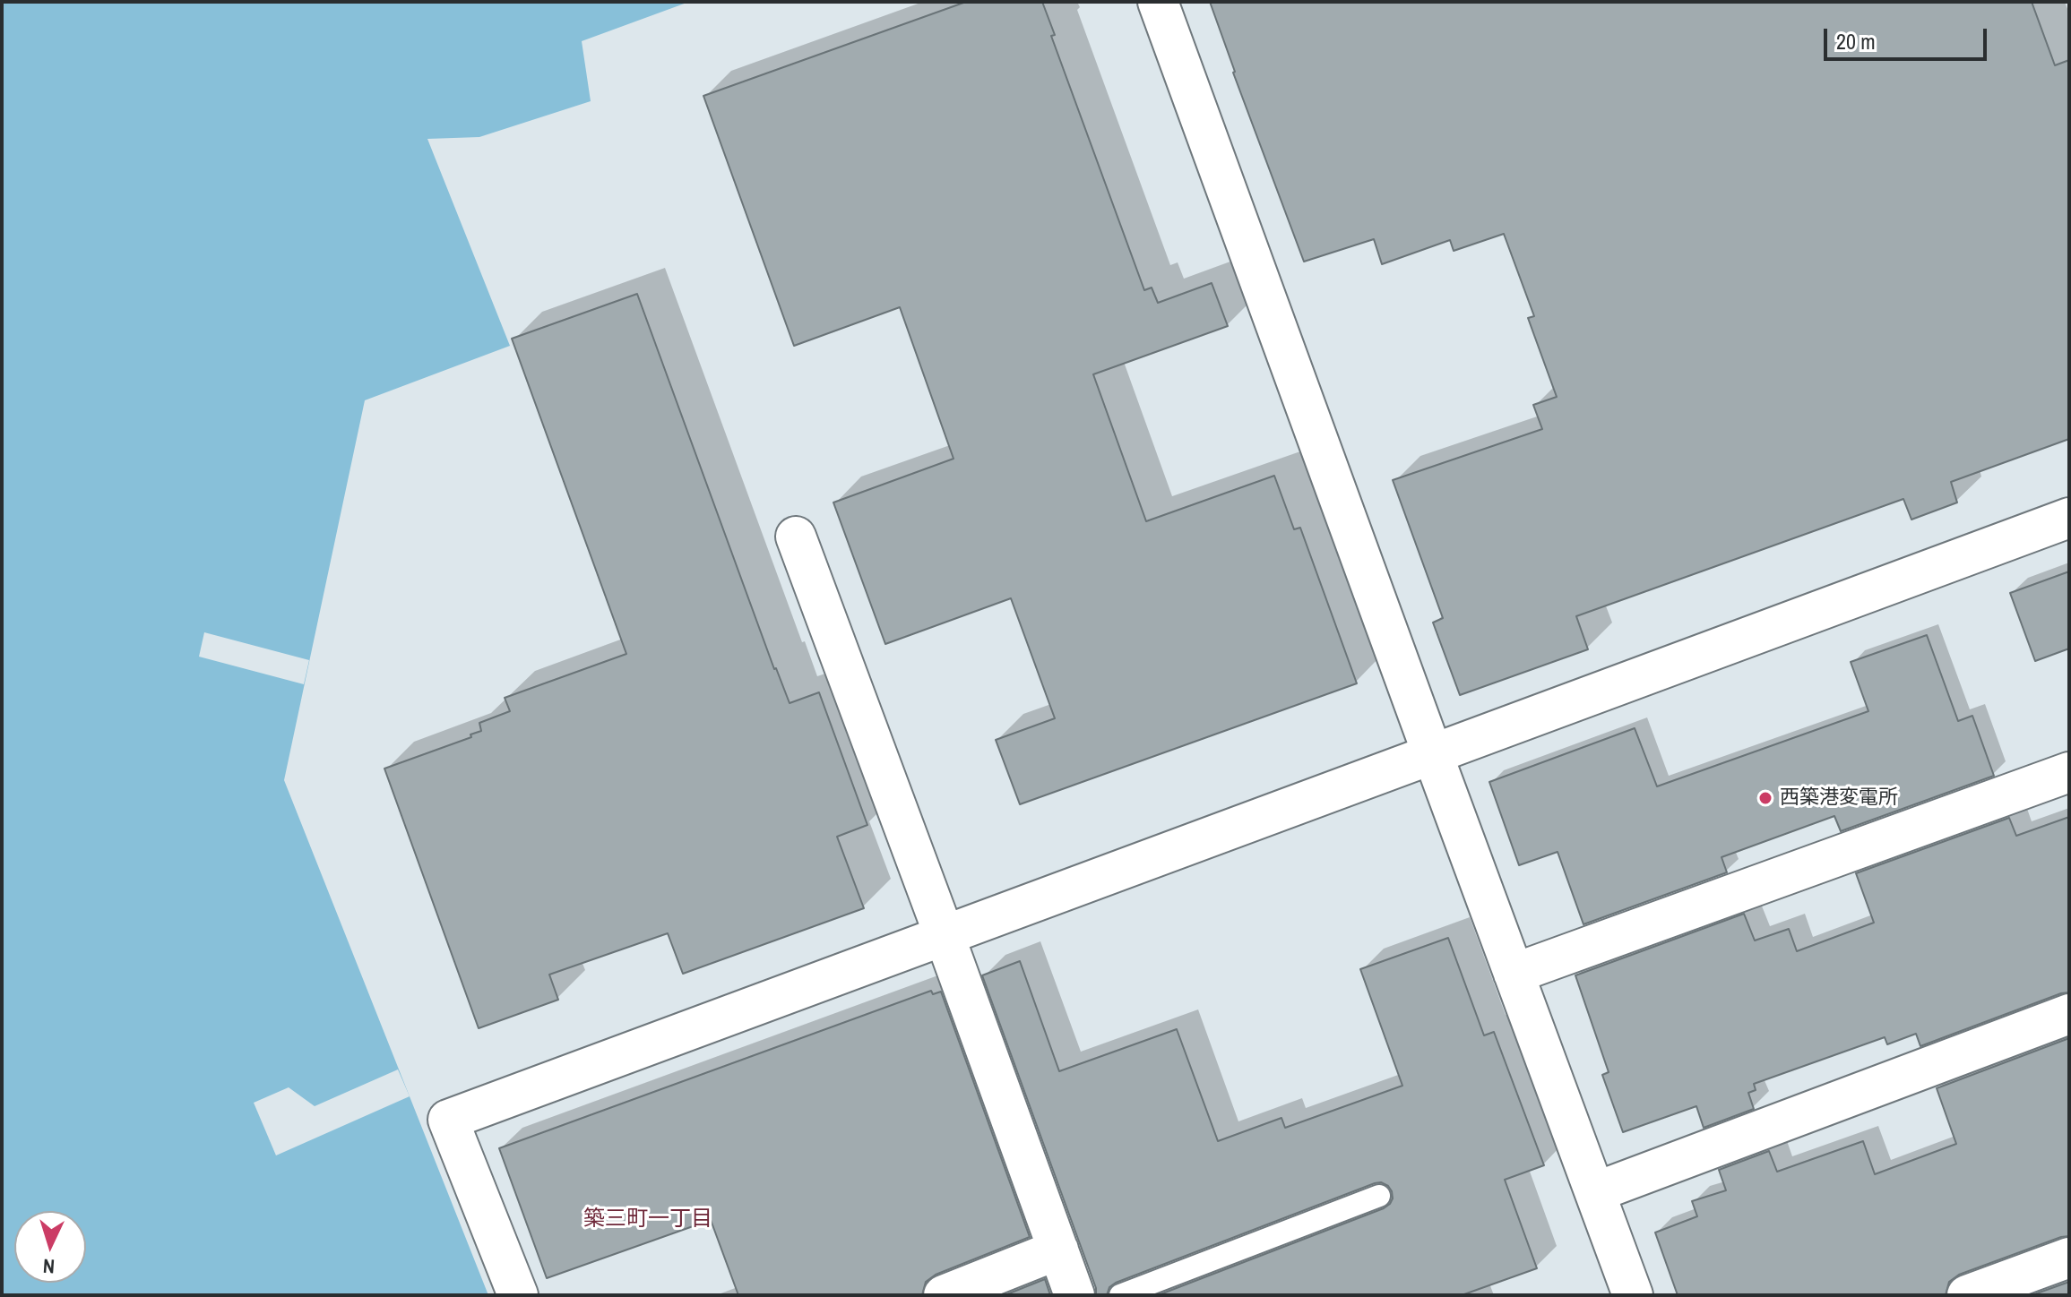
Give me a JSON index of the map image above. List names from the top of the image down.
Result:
{
  "districts": ["築三町一丁目"],
  "places": ["西築港変電所"],
  "scale_bar": "20 m",
  "north": "bottom"
}
